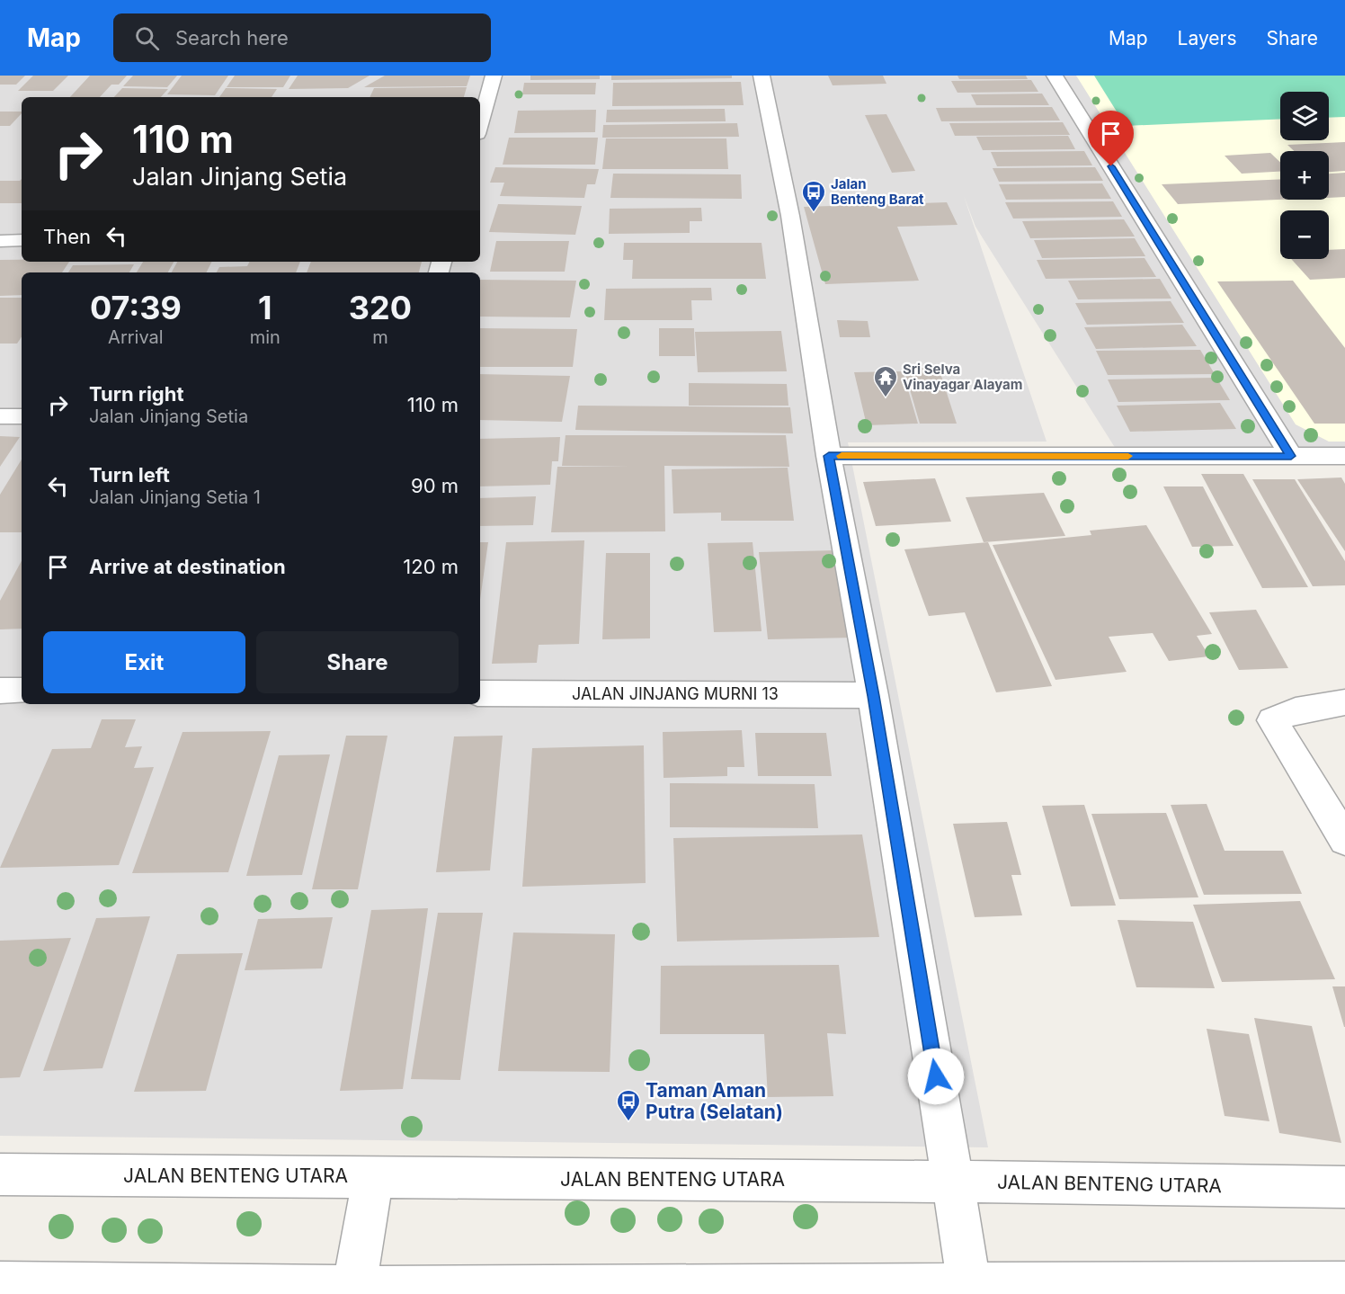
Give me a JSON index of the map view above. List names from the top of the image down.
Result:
{
  "streets": {
    "street": ["JALAN JINJANG MURNI 13", "JALAN BENTENG UTARA"]
  },
  "places": {
    "bus stop": ["Jalan Benteng Barat", "Taman Aman Putra (Selatan)"],
    "temple": ["Sri Selva Vinayagar Alayam"]
  },
  "page": {
    "header": "Map",
    "search": "Search here",
    "nav": ["Map", "Layers", "Share"],
    "map_buttons": ["+", "−"],
    "turn": ["110 m", "Jalan Jinjang Setia"],
    "then": "Then",
    "eta": [
      "07:39",
      "Arrival",
      "1",
      "min",
      "320",
      "m"
    ],
    "list": [
      {
        "name": "Turn right",
        "note": "Jalan Jinjang Setia",
        "value": "110 m"
      },
      {
        "name": "Turn left",
        "note": "Jalan Jinjang Setia 1",
        "value": "90 m"
      },
      {
        "name": "Arrive at destination",
        "value": "120 m"
      }
    ],
    "buttons": ["Exit", "Share"]
  }
}
